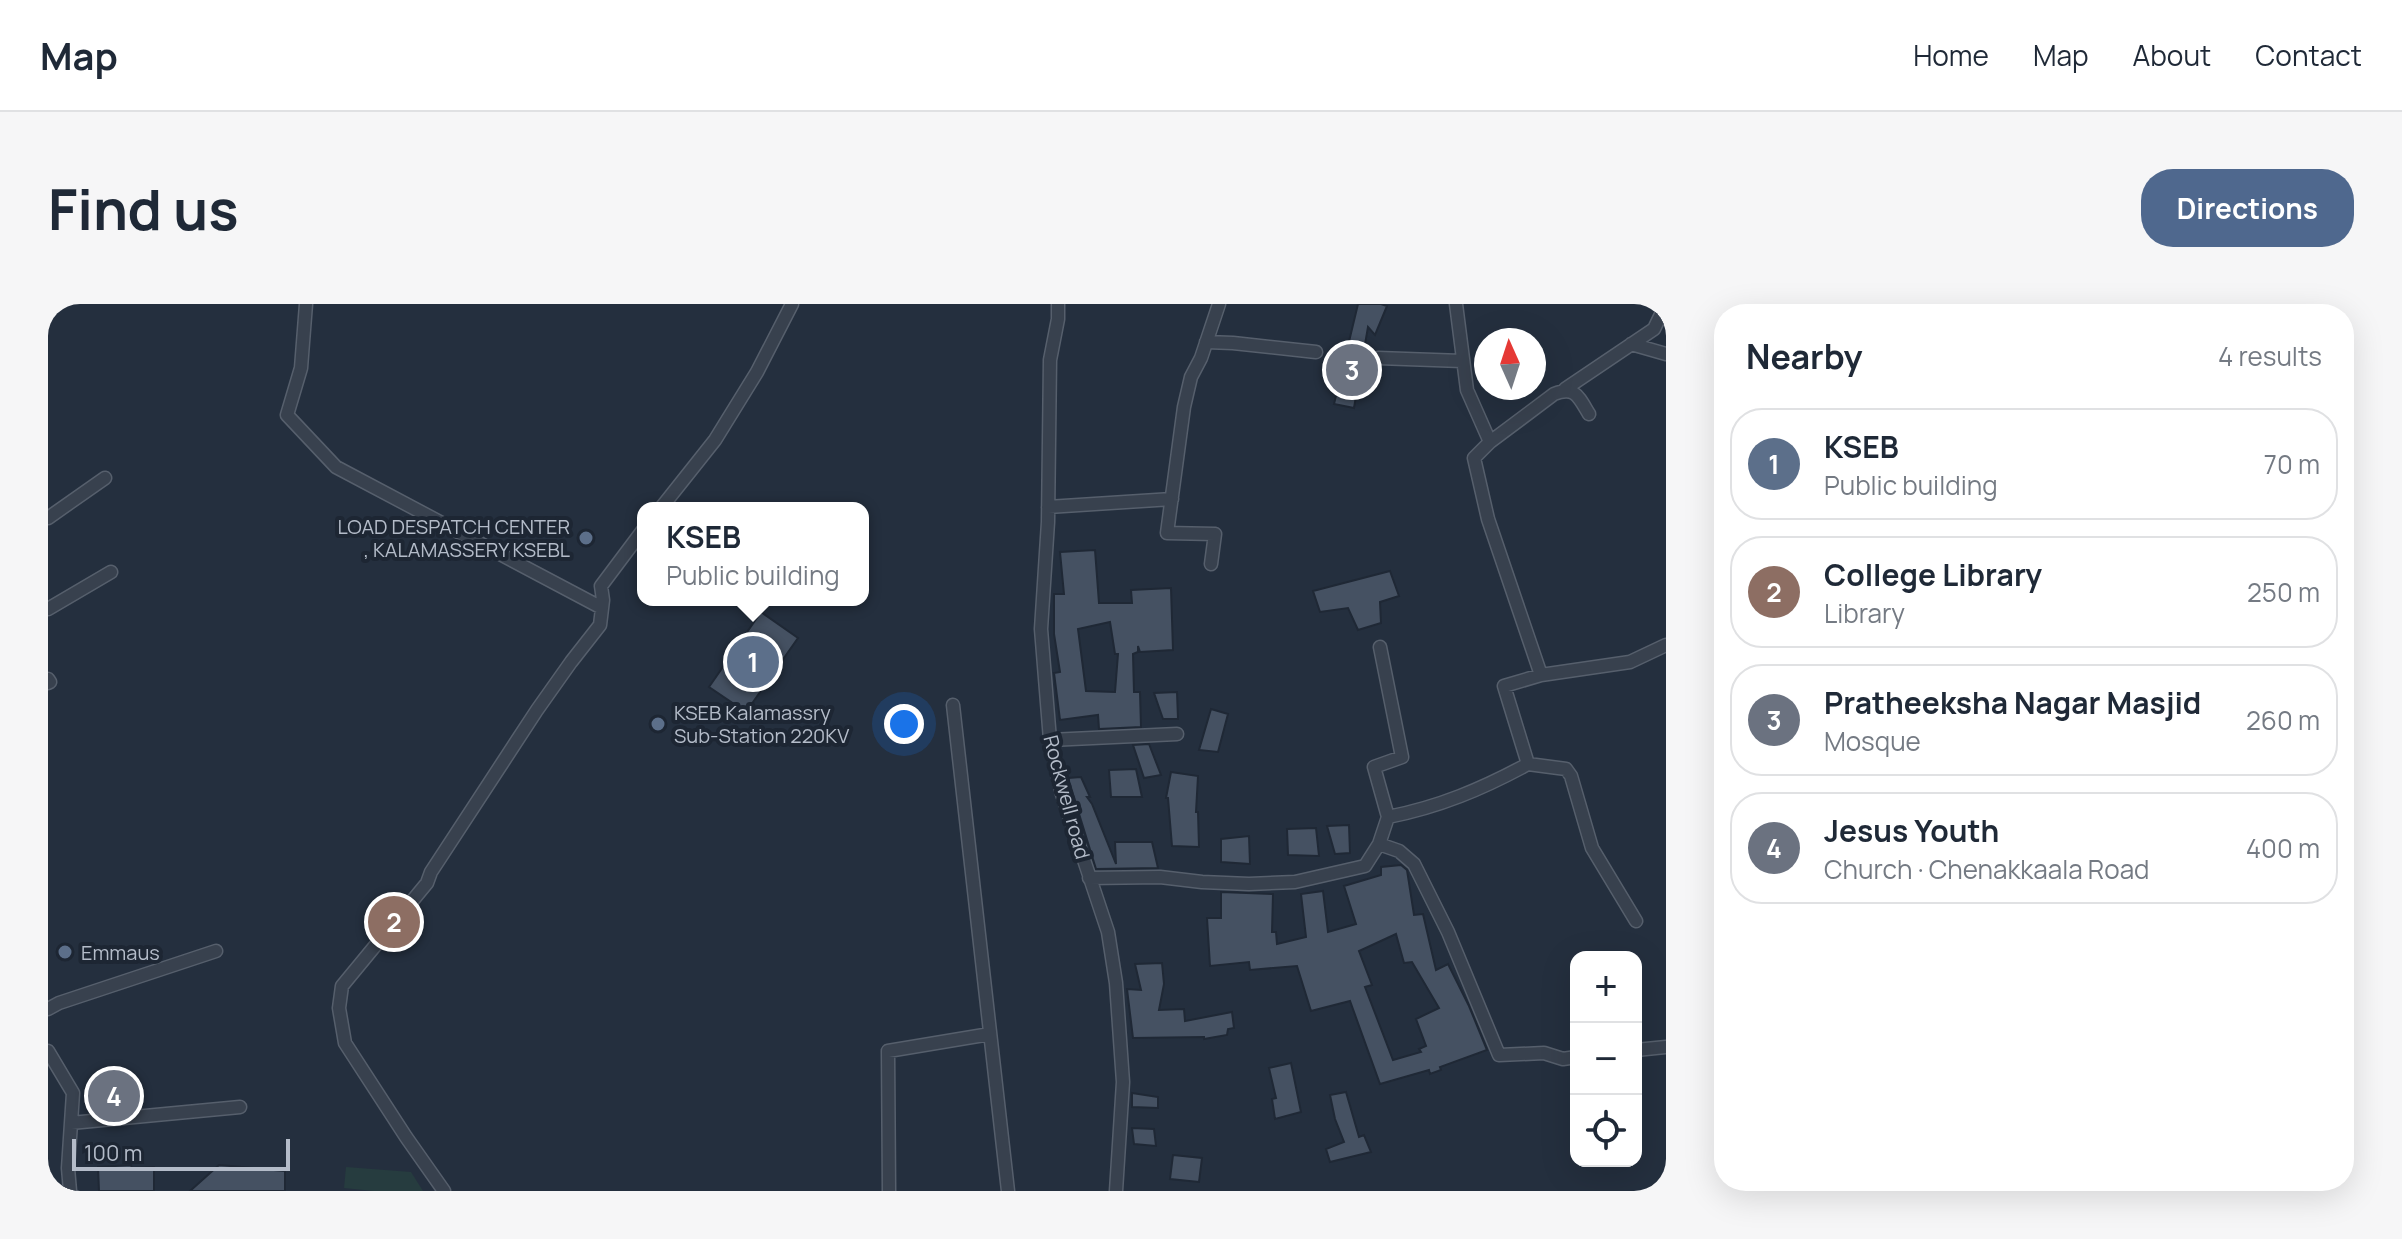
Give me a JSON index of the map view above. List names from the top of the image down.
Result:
{
  "streets": {
    "street": ["Rockwell road"]
  },
  "places": ["LOAD DESPATCH CENTER , KALAMASSERY KSEBL", "KSEB Kalamassry Sub-Station 220KV", "Emmaus"],
  "scale_bar": "100 m",
  "north": "top",
  "page": {
    "header": "Map",
    "nav": [
      "Home",
      "Map",
      "About",
      "Contact"
    ],
    "buttons": "Directions",
    "title": "Find us",
    "heading": ["Nearby", "4 results"],
    "pins": [
      "3",
      "1",
      "2",
      "4"
    ],
    "list": [
      {
        "mark": "1",
        "name": "KSEB",
        "note": "Public building",
        "value": "70 m"
      },
      {
        "mark": "2",
        "name": "College Library",
        "note": "Library",
        "value": "250 m"
      },
      {
        "mark": "3",
        "name": "Pratheeksha Nagar Masjid",
        "note": "Mosque",
        "value": "260 m"
      },
      {
        "mark": "4",
        "name": "Jesus Youth",
        "note": "Church · Chenakkaala Road",
        "value": "400 m"
      }
    ],
    "popup": ["KSEB", "Public building"],
    "map_buttons": ["+", "−"],
    "scale": "100 m"
  }
}
